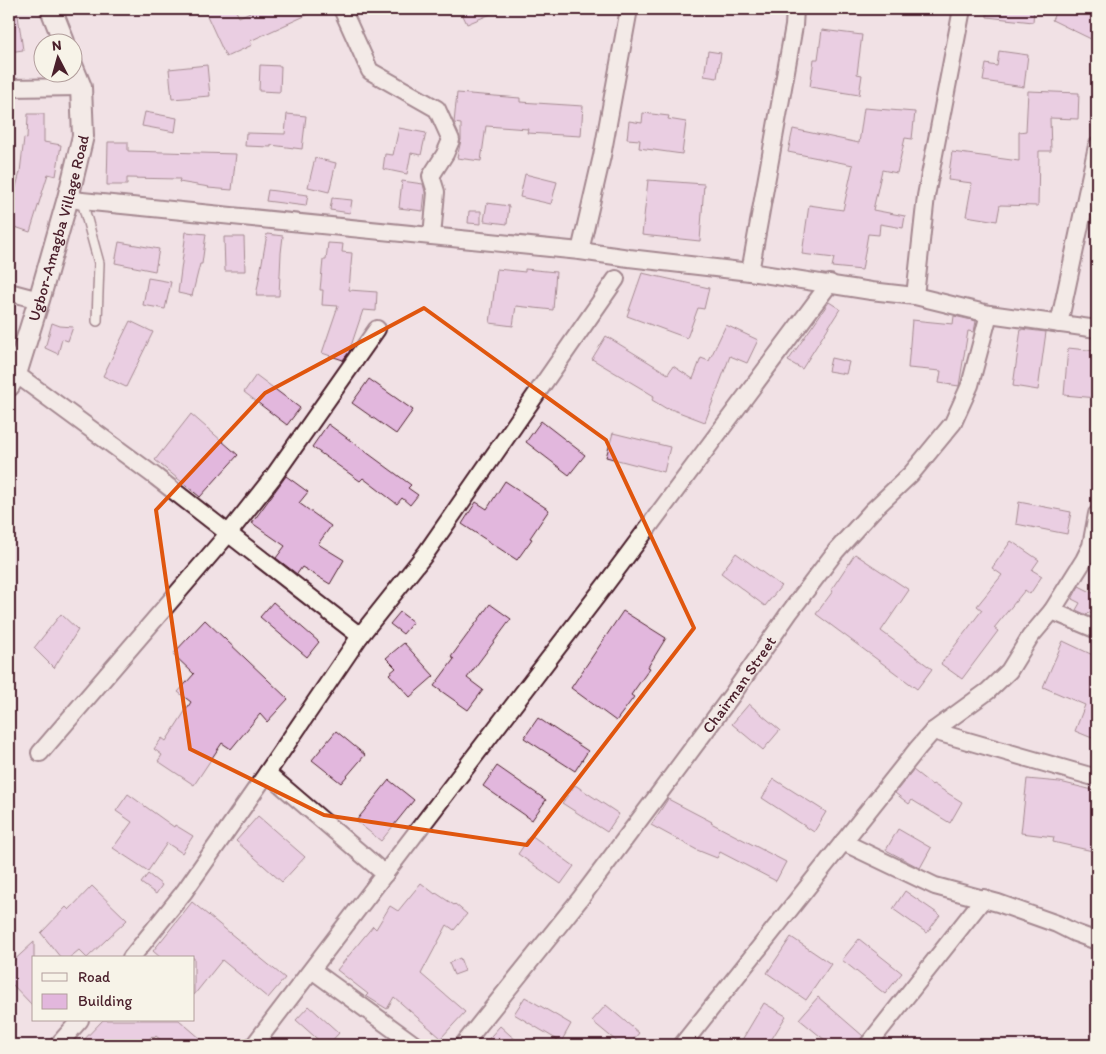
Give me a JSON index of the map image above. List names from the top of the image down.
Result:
{
  "streets": {
    "street": ["Ugbor-Amagba Village Road", "Chairman Street"]
  },
  "legend": ["Road", "Building"],
  "north": "top"
}
